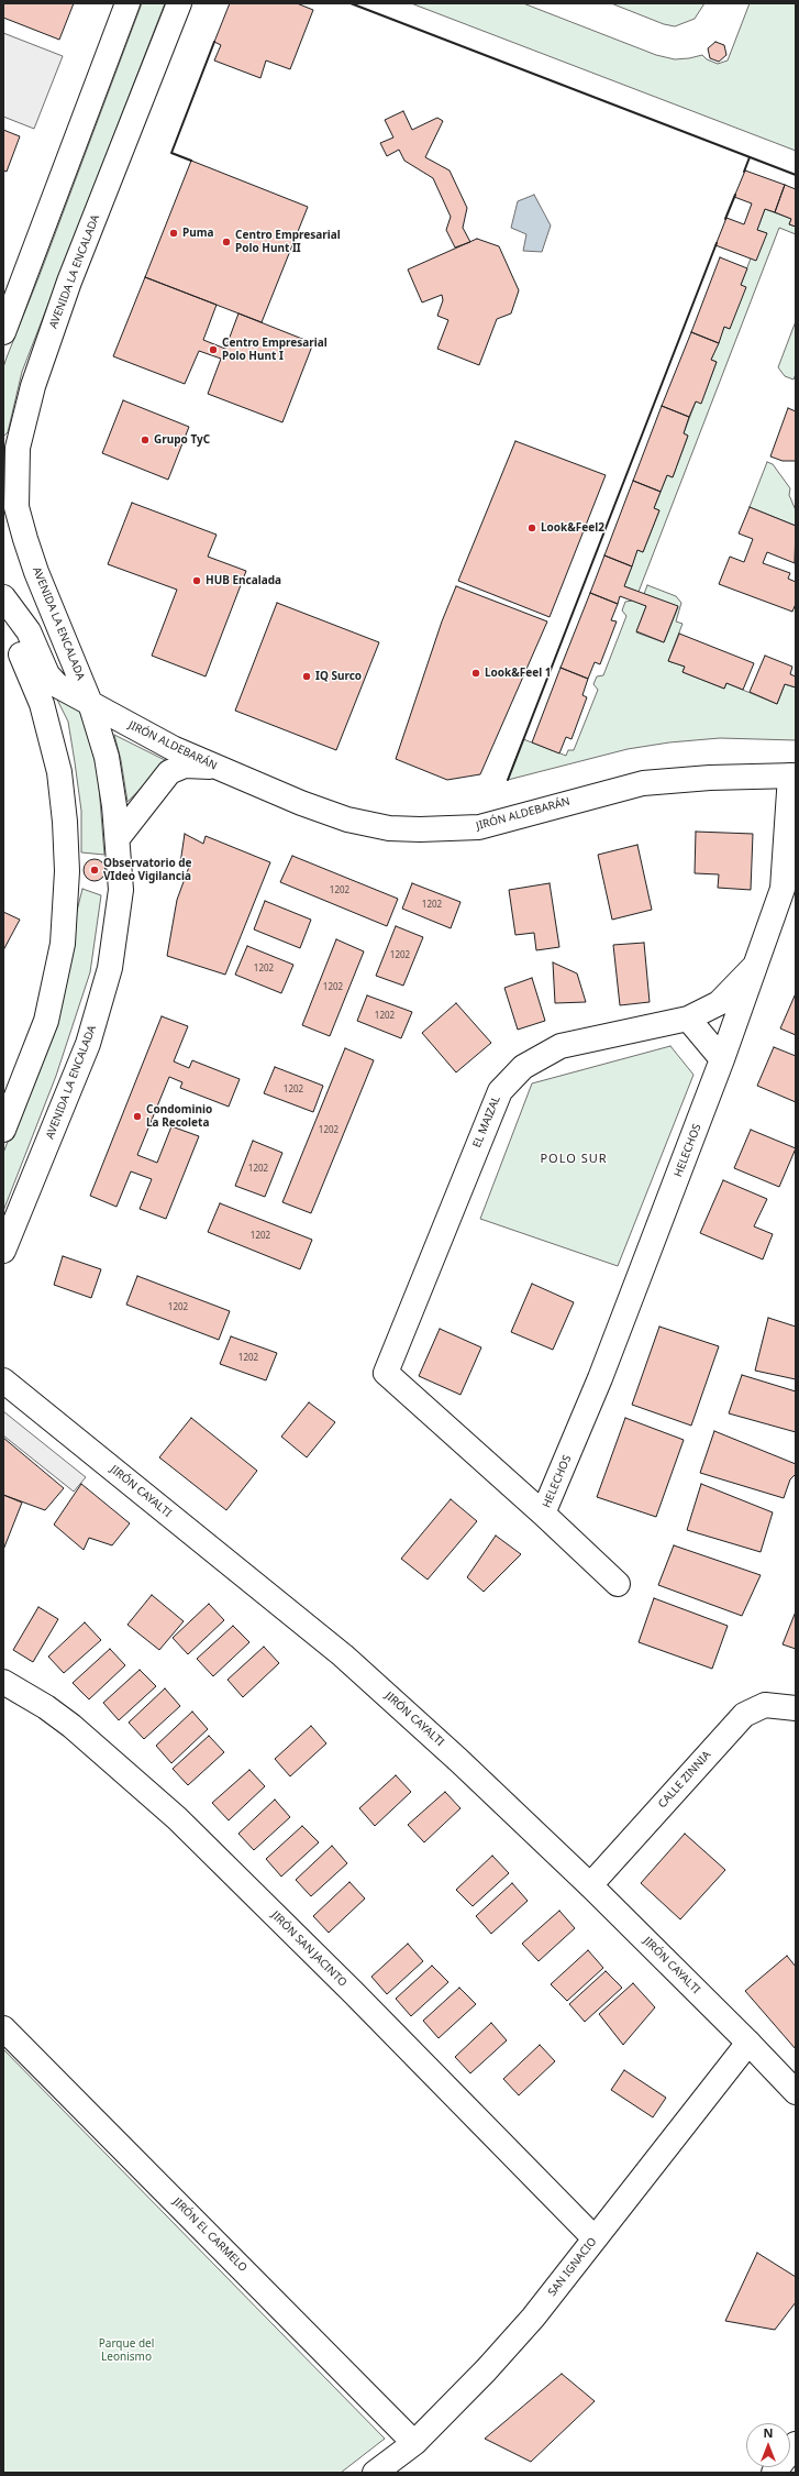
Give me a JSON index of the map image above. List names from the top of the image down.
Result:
{
  "streets": {
    "street": [
      "AVENIDA LA ENCALADA",
      "JIRÓN ALDEBARÁN",
      "EL MAIZAL",
      "HELECHOS",
      "JIRÓN CAYALTI",
      "CALLE ZINNIA",
      "JIRÓN SAN JACINTO",
      "JIRÓN EL CARMELO",
      "SAN IGNACIO"
    ]
  },
  "crossings": [
    ["AVENIDA LA ENCALADA", "JIRÓN ALDEBARÁN"],
    ["JIRÓN ALDEBARÁN", "HELECHOS"],
    ["EL MAIZAL", "HELECHOS"],
    ["JIRÓN CAYALTI", "CALLE ZINNIA"],
    ["JIRÓN CAYALTI", "SAN IGNACIO"],
    ["JIRÓN SAN JACINTO", "SAN IGNACIO"],
    ["JIRÓN EL CARMELO", "SAN IGNACIO"]
  ],
  "districts": ["POLO SUR"],
  "parks": ["Parque del Leonismo"],
  "places": [
    "Puma",
    "Centro Empresarial Polo Hunt II",
    "Centro Empresarial Polo Hunt I",
    "Grupo TyC",
    "Look&Feel2",
    "HUB Encalada",
    "Look&Feel 1",
    "IQ Surco",
    "Observatorio de VIdeo Vigilancia",
    "Condominio La Recoleta"
  ],
  "house_numbers": [
    "1202",
    "1202",
    "1202",
    "1202",
    "1202",
    "1202",
    "1202",
    "1202",
    "1202",
    "1202",
    "1202",
    "1202"
  ],
  "north": "top"
}
